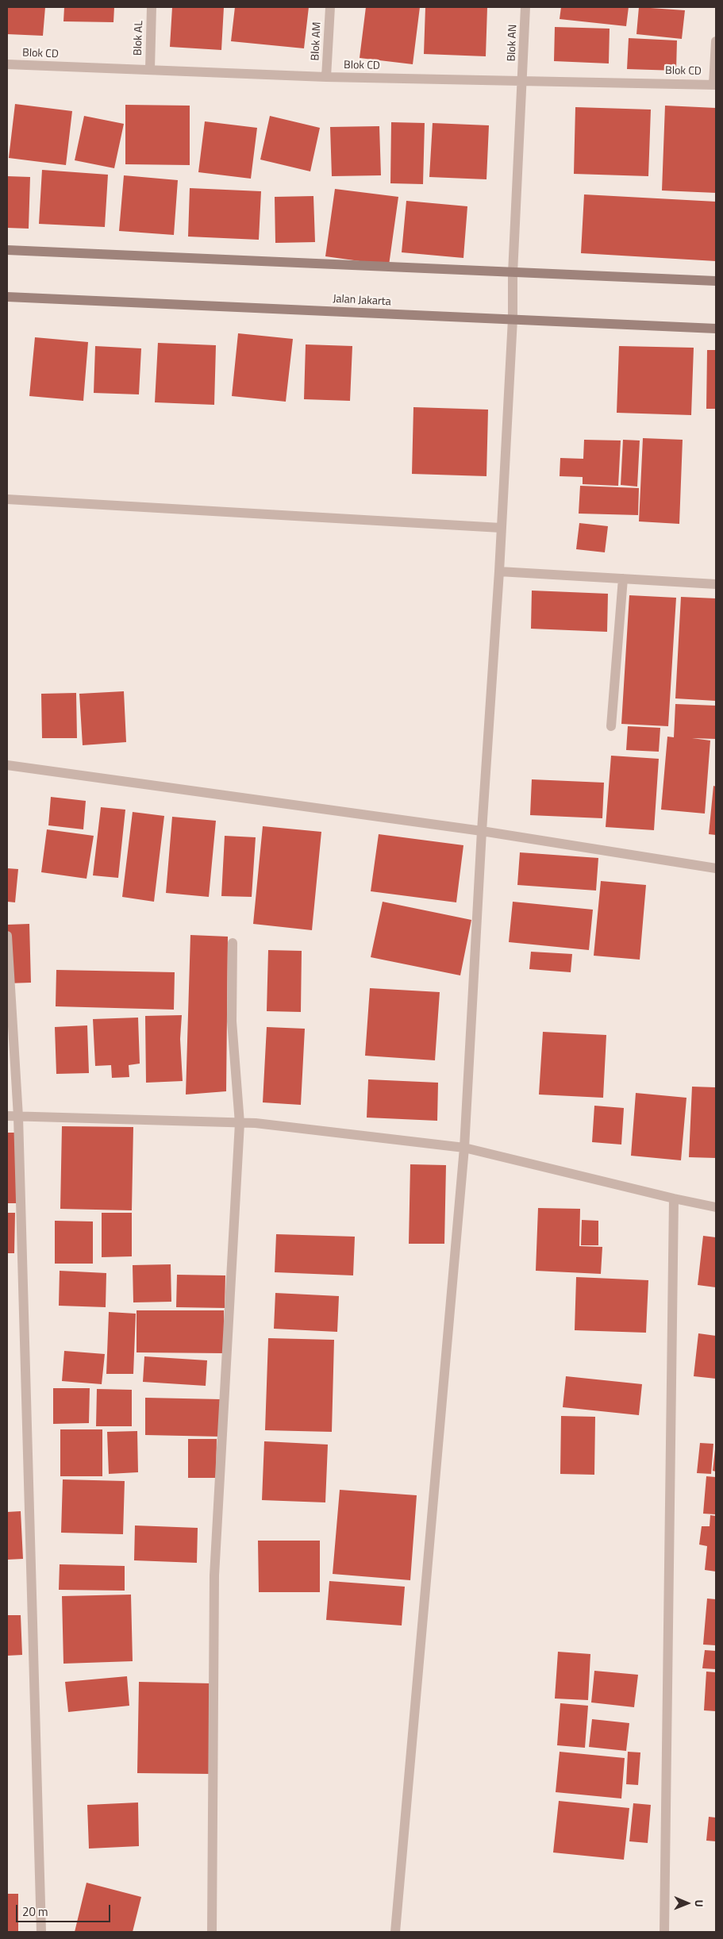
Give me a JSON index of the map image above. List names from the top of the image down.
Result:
{
  "streets": {
    "main road": ["Jalan Jakarta"],
    "street": [
      "Blok AL",
      "Blok AM",
      "Blok AN",
      "Blok CD"
    ]
  },
  "crossings": [
    ["Blok AL", "Blok CD"],
    ["Blok AM", "Blok CD"],
    ["Blok AN", "Blok CD"],
    ["Blok AN", "Jalan Jakarta"]
  ],
  "scale_bar": "20 m",
  "north": "right"
}
